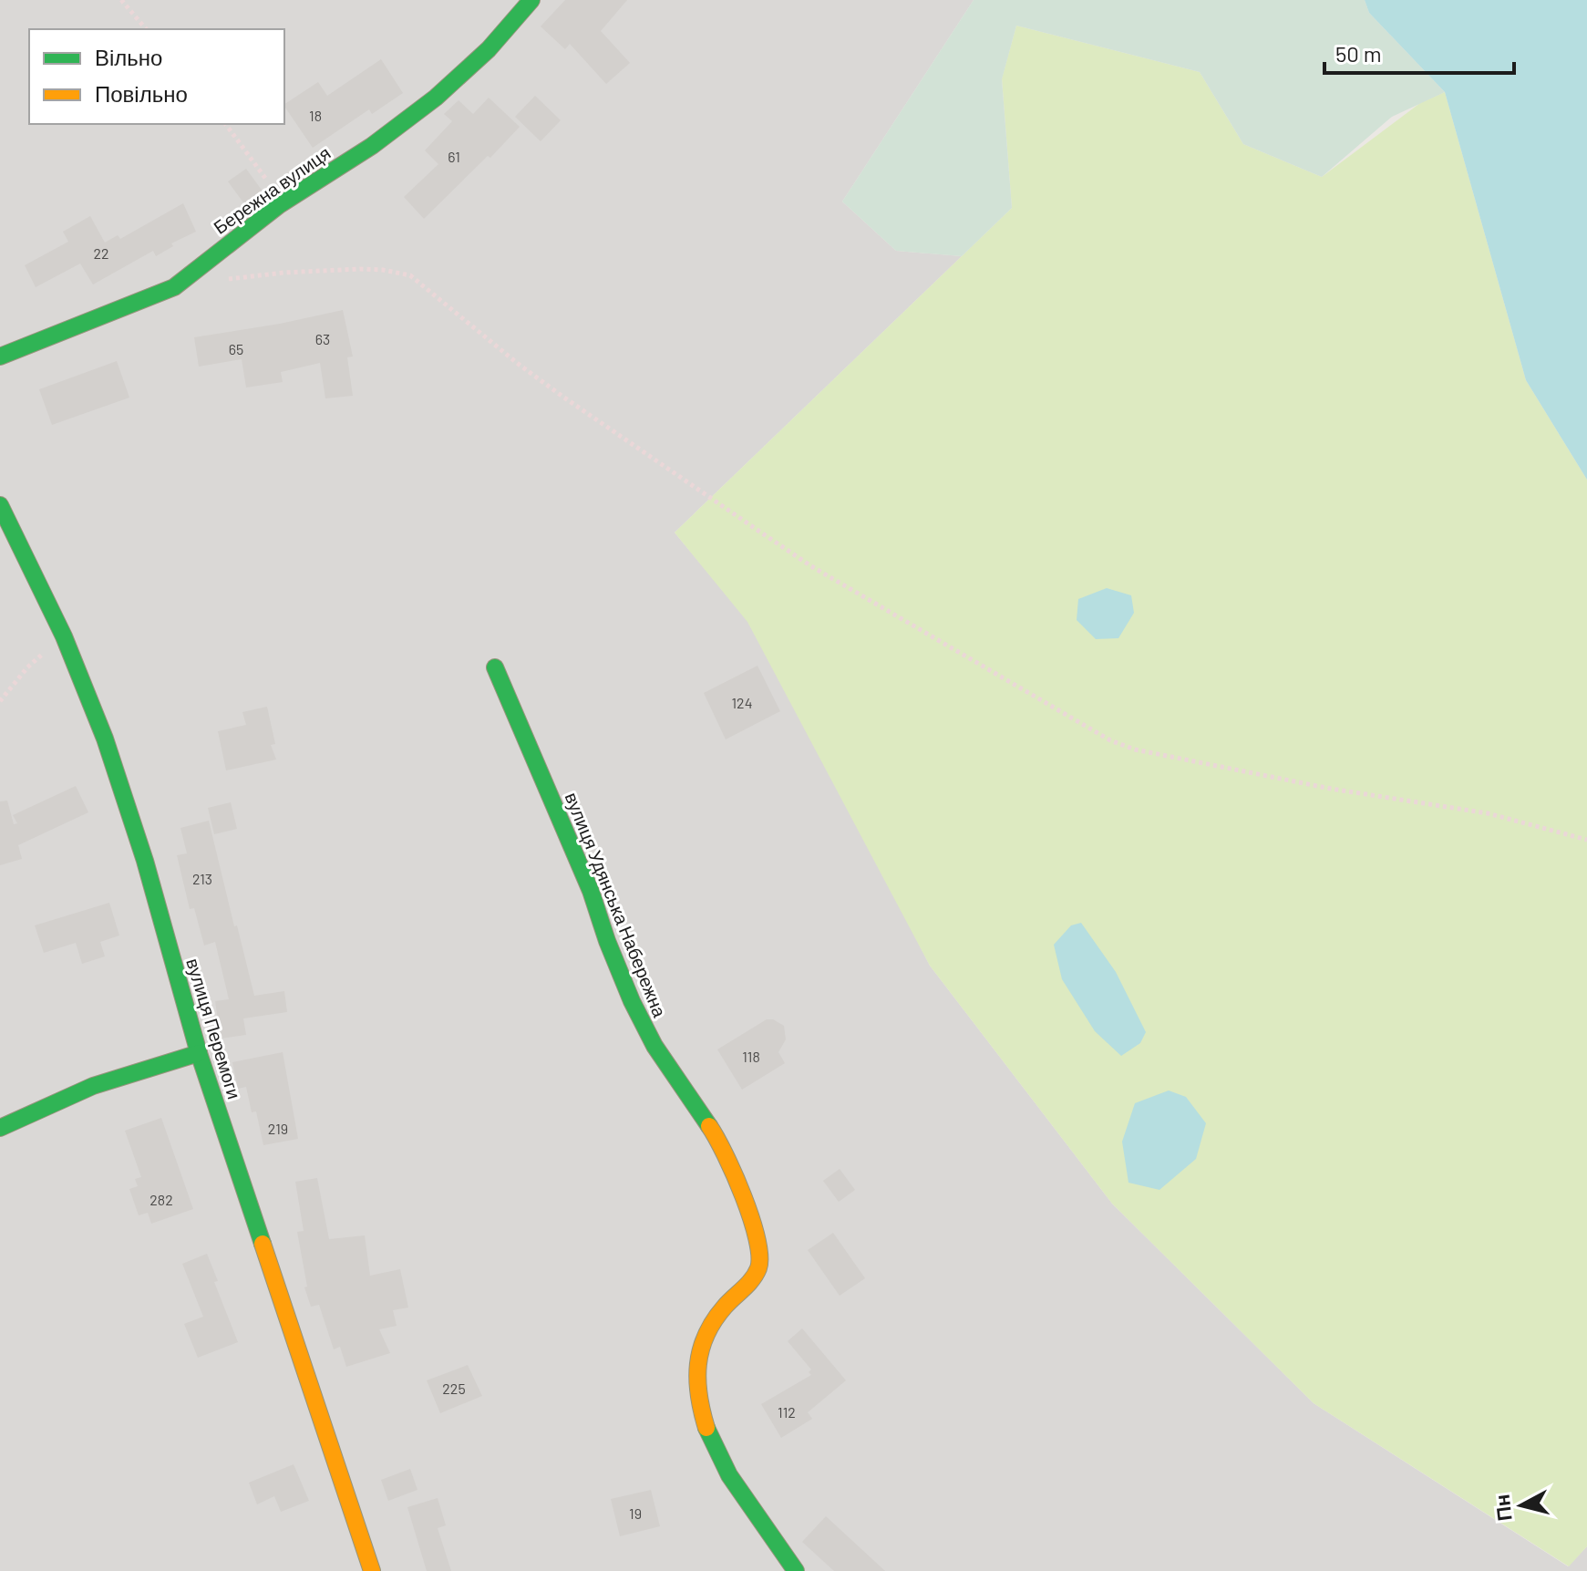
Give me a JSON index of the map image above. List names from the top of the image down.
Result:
{
  "streets": {
    "street": ["Бережна вулиця", "вулиця Удянська Набережна", "вулиця Перемоги"]
  },
  "house_numbers": [
    "18",
    "61",
    "22",
    "63",
    "65",
    "124",
    "213",
    "118",
    "219",
    "282",
    "225",
    "112",
    "19"
  ],
  "legend": ["Вільно", "Повільно"],
  "scale_bar": "50 m",
  "north": "left"
}
